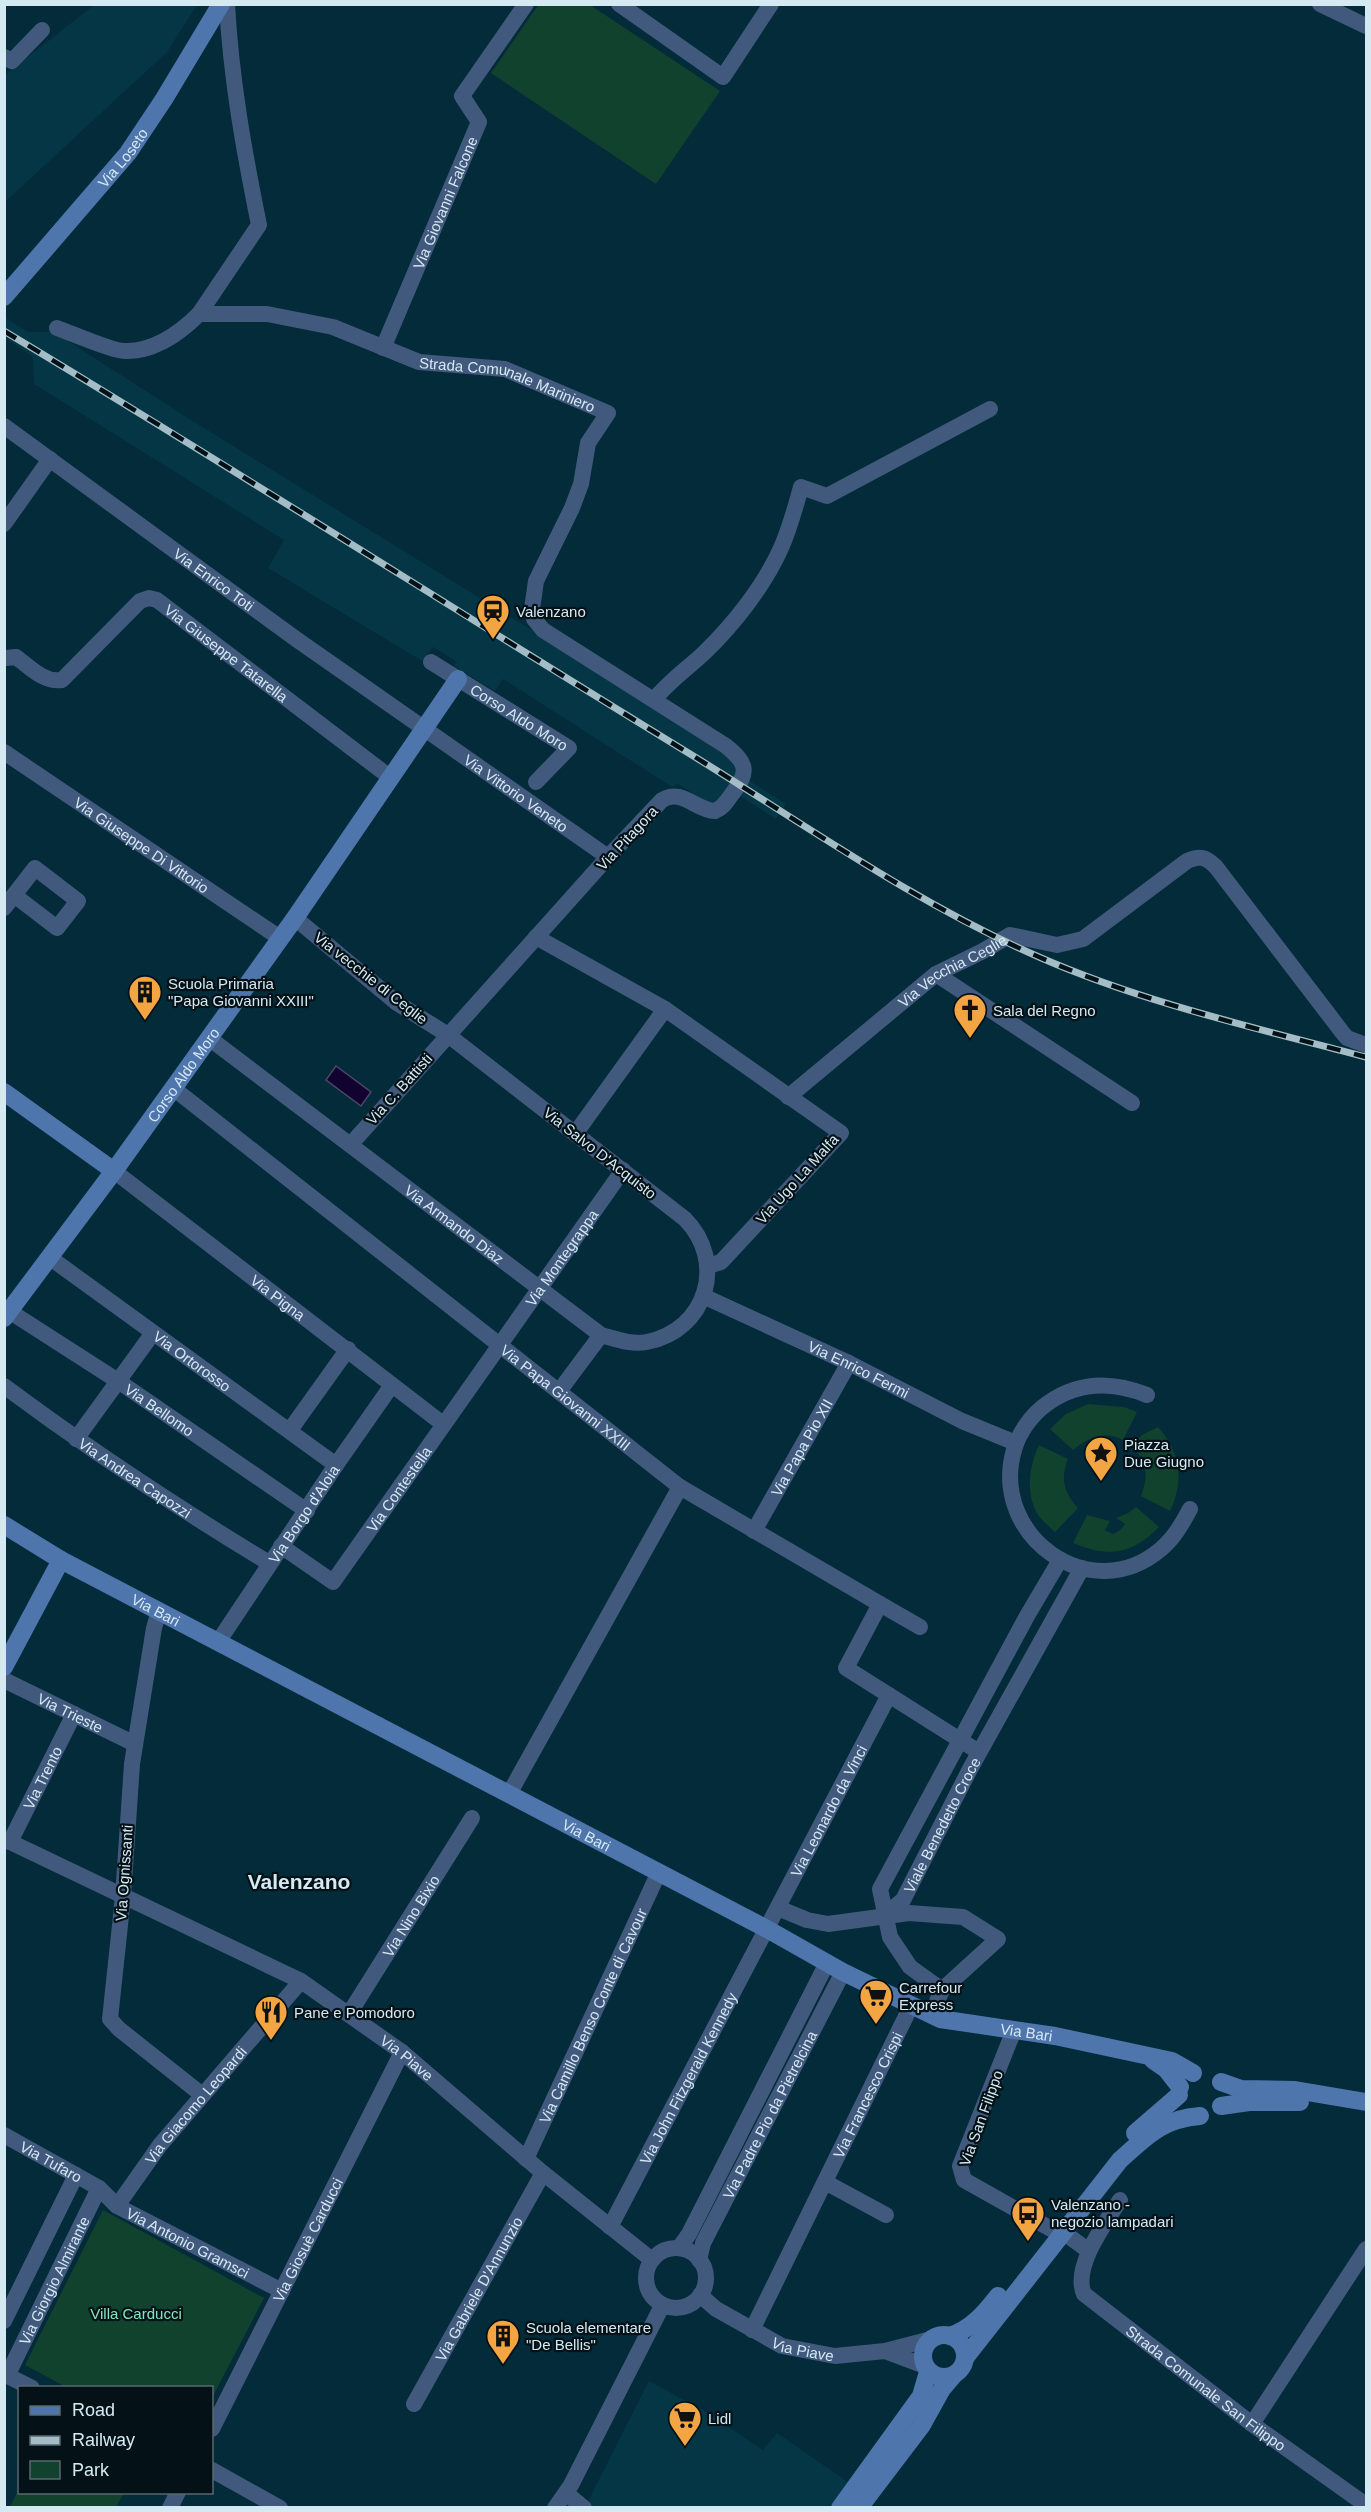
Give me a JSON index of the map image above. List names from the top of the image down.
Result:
{
  "streets": {
    "street": [
      "Via Loseto",
      "Via Giovanni Falcone",
      "Strada Comunale Mariniero",
      "Via Enrico Toti",
      "Via Giuseppe Tatarella",
      "Corso Aldo Moro",
      "Via Vittorio Veneto",
      "Via Pitagora",
      "Via Giuseppe Di Vittorio",
      "Via Vecchia Ceglie",
      "Via vecchie di Ceglie",
      "Via C. Battisti",
      "Via Salvo D'Acquisto",
      "Via Ugo La Malfa",
      "Via Armando Diaz",
      "Via Montegrappa",
      "Via Pigna",
      "Via Ortorosso",
      "Via Enrico Fermi",
      "Via Papa Giovanni XXIII",
      "Via Bellomo",
      "Via Papa Pio XII",
      "Via Andrea Capozzi",
      "Via Contestella",
      "Via Borgo d'Aloia",
      "Via Bari",
      "Via Trieste",
      "Via Trento",
      "Via Leonardo da Vinci",
      "Viale Benedetto Croce",
      "Via Ognissanti",
      "Via Nino Bixio",
      "Via Camillo Benso Conte di Cavour",
      "Via Piave",
      "Via John Fitzgerald Kennedy",
      "Via Francesco Crispi",
      "Via Giacomo Leopardi",
      "Via Padre Pio da Pietrelcina",
      "Via San Filippo",
      "Via Tufaro",
      "Via Giosuè Carducci",
      "Via Antonio Gramsci",
      "Via Giorgio Almirante",
      "Via Gabriele D'Annunzio",
      "Strada Comunale San Filippo"
    ]
  },
  "crossings": [
    ["Via Giovanni Falcone", "Strada Comunale Mariniero"],
    ["Strada Comunale Mariniero", "Via Pitagora"],
    ["Via Enrico Toti", "Corso Aldo Moro"],
    ["Via Enrico Toti", "Via Vittorio Veneto"],
    ["Via Giuseppe Tatarella", "Corso Aldo Moro"],
    ["Corso Aldo Moro", "Via Vittorio Veneto"],
    ["Corso Aldo Moro", "Via Giuseppe Di Vittorio"],
    ["Corso Aldo Moro", "Via vecchie di Ceglie"],
    ["Corso Aldo Moro", "Via Armando Diaz"],
    ["Corso Aldo Moro", "Via Pigna"],
    ["Corso Aldo Moro", "Via Ortorosso"],
    ["Corso Aldo Moro", "Via Papa Giovanni XXIII"],
    ["Corso Aldo Moro", "Via Bellomo"],
    ["Via Vittorio Veneto", "Via Pitagora"],
    ["Via Pitagora", "Via vecchie di Ceglie"],
    ["Via Pitagora", "Via C. Battisti"],
    ["Via Pitagora", "Via Salvo D'Acquisto"],
    ["Via Vecchia Ceglie", "Via Ugo La Malfa"],
    ["Via vecchie di Ceglie", "Via C. Battisti"],
    ["Via vecchie di Ceglie", "Via Salvo D'Acquisto"],
    ["Via C. Battisti", "Via Salvo D'Acquisto"],
    ["Via C. Battisti", "Via Armando Diaz"],
    ["Via Salvo D'Acquisto", "Via Ugo La Malfa"],
    ["Via Salvo D'Acquisto", "Via Armando Diaz"],
    ["Via Salvo D'Acquisto", "Via Montegrappa"],
    ["Via Salvo D'Acquisto", "Via Enrico Fermi"],
    ["Via Ugo La Malfa", "Via Armando Diaz"],
    ["Via Ugo La Malfa", "Via Montegrappa"],
    ["Via Ugo La Malfa", "Via Enrico Fermi"],
    ["Via Armando Diaz", "Via Montegrappa"],
    ["Via Armando Diaz", "Via Enrico Fermi"],
    ["Via Montegrappa", "Via Enrico Fermi"],
    ["Via Montegrappa", "Via Papa Giovanni XXIII"],
    ["Via Montegrappa", "Via Contestella"],
    ["Via Pigna", "Via Contestella"],
    ["Via Pigna", "Via Borgo d'Aloia"],
    ["Via Ortorosso", "Via Borgo d'Aloia"],
    ["Via Enrico Fermi", "Via Papa Pio XII"],
    ["Via Papa Giovanni XXIII", "Via Papa Pio XII"],
    ["Via Papa Giovanni XXIII", "Via Contestella"],
    ["Via Bellomo", "Via Borgo d'Aloia"],
    ["Via Andrea Capozzi", "Via Borgo d'Aloia"],
    ["Via Contestella", "Via Borgo d'Aloia"],
    ["Via Borgo d'Aloia", "Via Bari"],
    ["Via Bari", "Via Leonardo da Vinci"],
    ["Via Bari", "Via Ognissanti"],
    ["Via Bari", "Via Camillo Benso Conte di Cavour"],
    ["Via Bari", "Via John Fitzgerald Kennedy"],
    ["Via Bari", "Via Francesco Crispi"],
    ["Via Bari", "Via Padre Pio da Pietrelcina"],
    ["Via Bari", "Via San Filippo"],
    ["Via Trieste", "Via Trento"],
    ["Via Trieste", "Via Ognissanti"],
    ["Via Trento", "Via Piave"],
    ["Via Leonardo da Vinci", "Via John Fitzgerald Kennedy"],
    ["Via Ognissanti", "Via Piave"],
    ["Via Ognissanti", "Via Giacomo Leopardi"],
    ["Via Nino Bixio", "Via Piave"],
    ["Via Camillo Benso Conte di Cavour", "Via Piave"],
    ["Via Piave", "Via John Fitzgerald Kennedy"],
    ["Via Piave", "Via Francesco Crispi"],
    ["Via Piave", "Via Giacomo Leopardi"],
    ["Via Piave", "Via Padre Pio da Pietrelcina"],
    ["Via Piave", "Via Giosuè Carducci"],
    ["Via Piave", "Via Gabriele D'Annunzio"],
    ["Via Giacomo Leopardi", "Via Antonio Gramsci"],
    ["Via Tufaro", "Via Antonio Gramsci"],
    ["Via Tufaro", "Via Giorgio Almirante"],
    ["Via Giosuè Carducci", "Via Antonio Gramsci"],
    ["Via Antonio Gramsci", "Via Giorgio Almirante"]
  ],
  "districts": ["Valenzano"],
  "parks": ["Villa Carducci"],
  "places": {
    "station": ["Valenzano"],
    "building": ["Scuola Primaria \"Papa Giovanni XXIII\"", "Scuola elementare \"De Bellis\""],
    "church": ["Sala del Regno"],
    "place": ["Piazza Due Giugno"],
    "supermarket": ["Carrefour Express", "Lidl"],
    "restaurant": ["Pane e Pomodoro"],
    "bus stop": ["Valenzano - negozio lampadari"]
  },
  "legend": ["Road", "Railway", "Park"]
}
